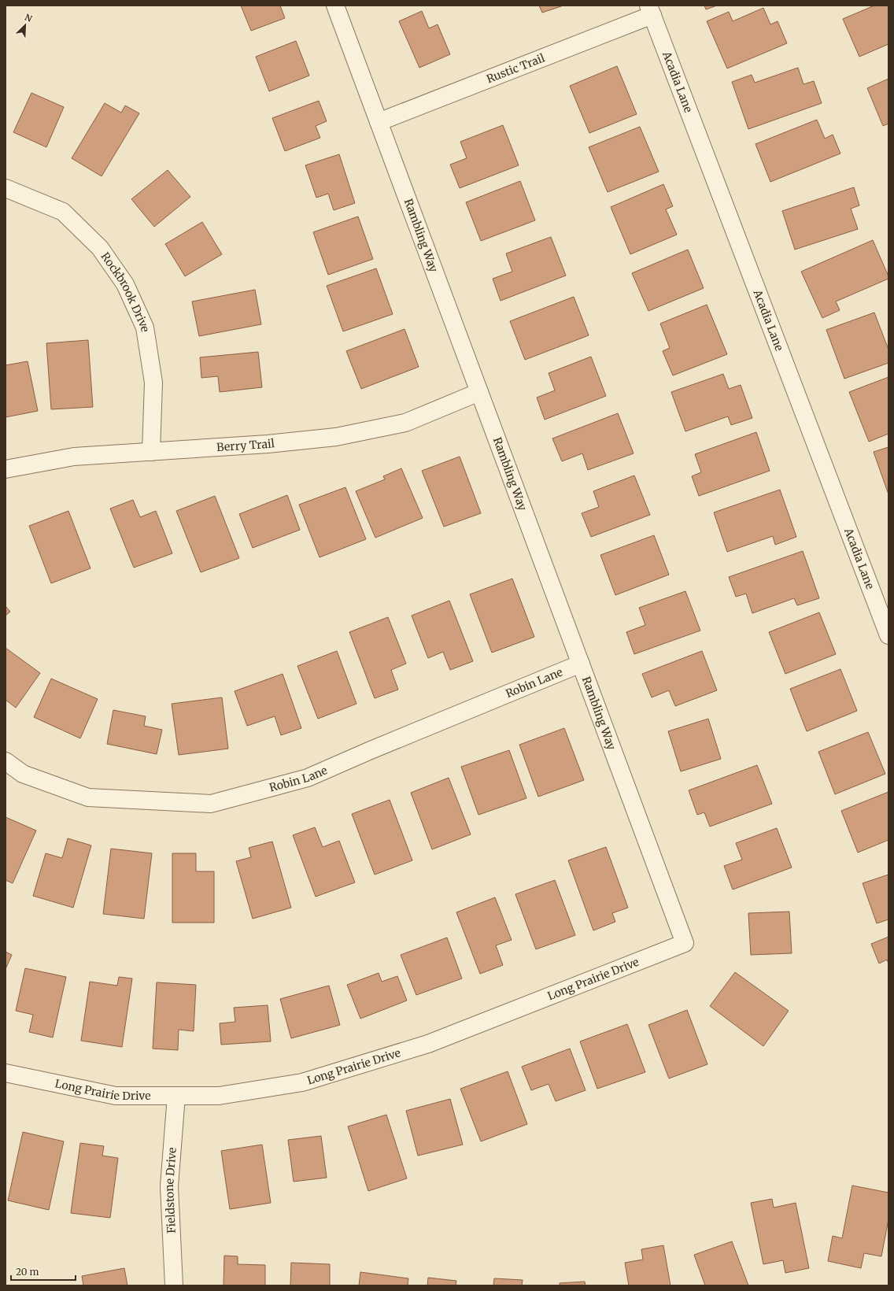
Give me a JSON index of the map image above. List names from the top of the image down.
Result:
{
  "streets": {
    "street": [
      "Rustic Trail",
      "Acadia Lane",
      "Rambling Way",
      "Rockbrook Drive",
      "Berry Trail",
      "Robin Lane",
      "Long Prairie Drive",
      "Fieldstone Drive"
    ]
  },
  "crossings": [
    ["Rustic Trail", "Acadia Lane"],
    ["Rustic Trail", "Rambling Way"],
    ["Rambling Way", "Berry Trail"],
    ["Rambling Way", "Robin Lane"],
    ["Rambling Way", "Long Prairie Drive"],
    ["Rockbrook Drive", "Berry Trail"],
    ["Long Prairie Drive", "Fieldstone Drive"]
  ],
  "scale_bar": "20 m",
  "north": "top right"
}
